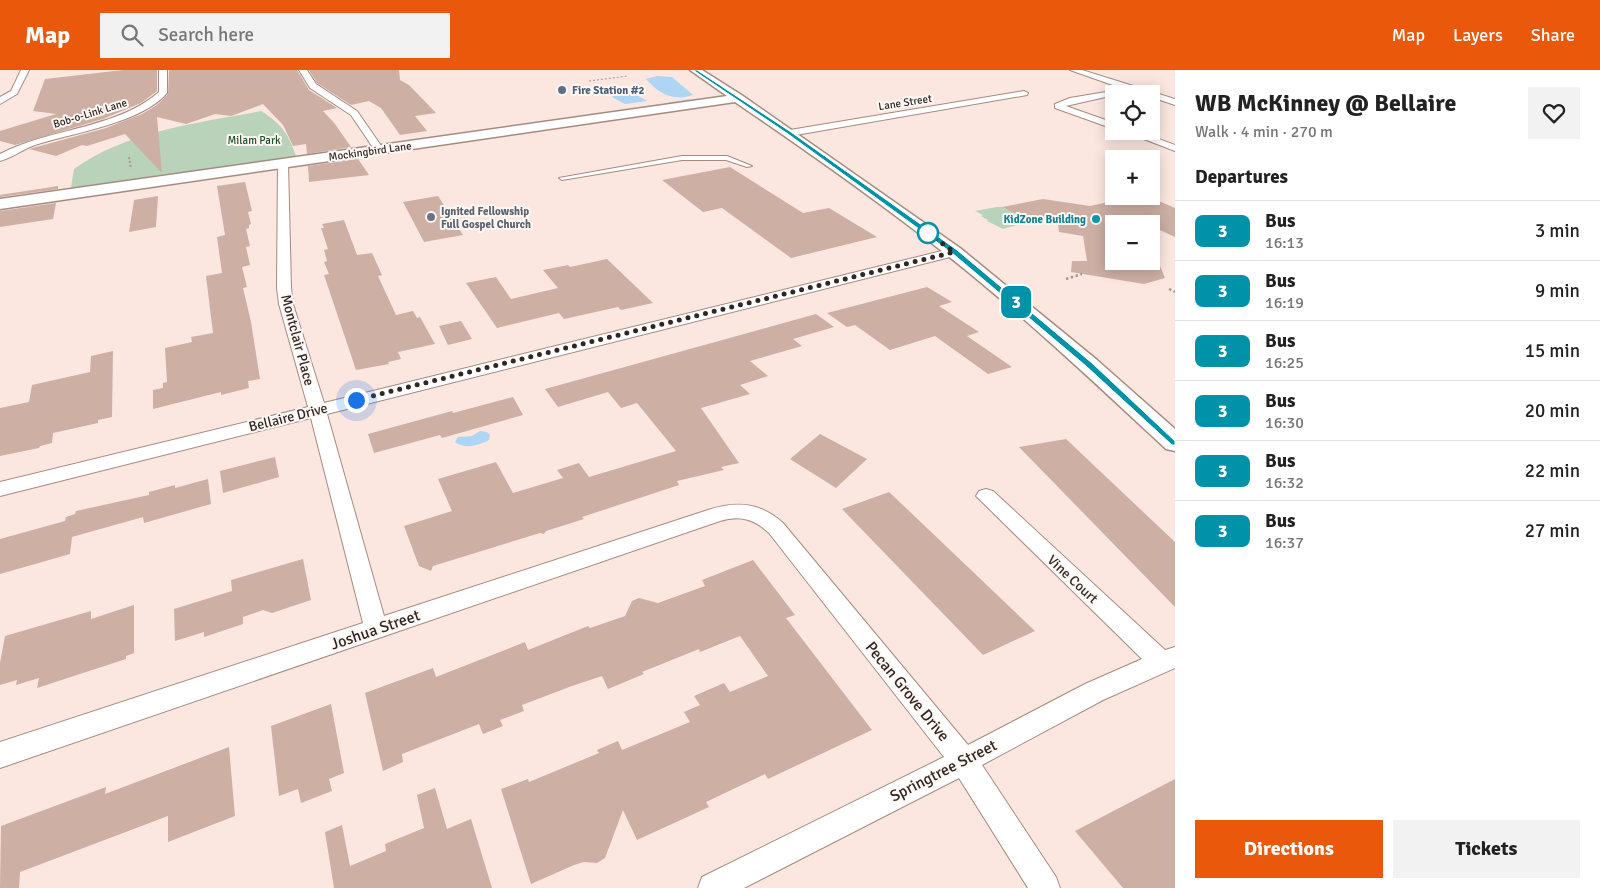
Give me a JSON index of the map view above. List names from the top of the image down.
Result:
{
  "streets": {
    "main road": ["Mockingbird Lane"],
    "street": [
      "Lane Street",
      "Bob-o-Link Lane",
      "Montclair Place",
      "Bellaire Drive",
      "Vine Court",
      "Joshua Street",
      "Pecan Grove Drive",
      "Springtree Street"
    ]
  },
  "crossings": [
    ["Mockingbird Lane", "Montclair Place"],
    ["Montclair Place", "Bellaire Drive"],
    ["Montclair Place", "Joshua Street"],
    ["Vine Court", "Springtree Street"],
    ["Joshua Street", "Pecan Grove Drive"],
    ["Pecan Grove Drive", "Springtree Street"]
  ],
  "parks": ["Milam Park"],
  "places": ["Fire Station #2", "Ignited Fellowship Full Gospel Church", "KidZone Building"],
  "lines": ["bus line 3"],
  "page": {
    "header": "Map",
    "search": "Search here",
    "nav": ["Map", "Layers", "Share"],
    "on_map": "3",
    "heading": [
      ["WB McKinney @ Bellaire", "Walk · 4 min · 270 m"],
      "Departures"
    ],
    "map_buttons": ["+", "−"],
    "list": [
      {
        "mark": "3",
        "name": "Bus",
        "note": "16:13",
        "value": "3 min"
      },
      {
        "mark": "3",
        "name": "Bus",
        "note": "16:19",
        "value": "9 min"
      },
      {
        "mark": "3",
        "name": "Bus",
        "note": "16:25",
        "value": "15 min"
      },
      {
        "mark": "3",
        "name": "Bus",
        "note": "16:30",
        "value": "20 min"
      },
      {
        "mark": "3",
        "name": "Bus",
        "note": "16:32",
        "value": "22 min"
      },
      {
        "mark": "3",
        "name": "Bus",
        "note": "16:37",
        "value": "27 min"
      }
    ],
    "buttons": ["Directions", "Tickets"]
  }
}
